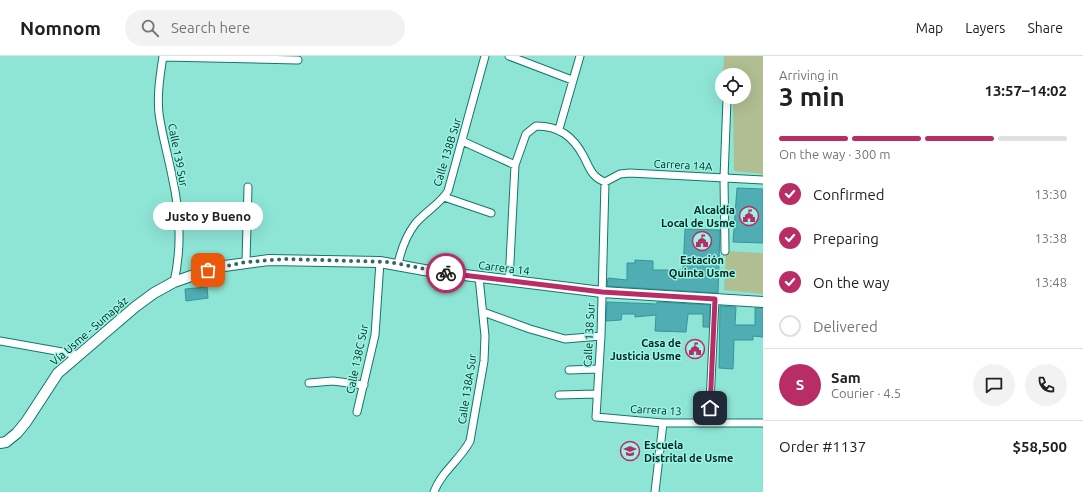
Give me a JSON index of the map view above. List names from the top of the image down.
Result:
{
  "streets": {
    "street": [
      "Calle 138B Sur",
      "Calle 139 Sur",
      "Carrera 14A",
      "Carrera 14",
      "Vía Usme - Sumapáz",
      "Calle 138 Sur",
      "Calle 138C Sur",
      "Calle 138A Sur",
      "Carrera 13"
    ]
  },
  "crossings": [
    ["Calle 138B Sur", "Carrera 14"],
    ["Calle 139 Sur", "Carrera 14"],
    ["Calle 139 Sur", "Vía Usme - Sumapáz"],
    ["Carrera 14A", "Calle 138 Sur"],
    ["Carrera 14", "Vía Usme - Sumapáz"],
    ["Carrera 14", "Calle 138 Sur"],
    ["Carrera 14", "Calle 138C Sur"],
    ["Carrera 14", "Calle 138A Sur"],
    ["Calle 138 Sur", "Carrera 13"]
  ],
  "places": {
    "public building": ["Alcaldía Local de Usme", "Estación Quinta Usme", "Casa de Justicia Usme"],
    "other": ["Justo y Bueno"],
    "school or university": ["Escuela Distrital de Usme"]
  },
  "page": {
    "header": "Nomnom",
    "search": "Search here",
    "nav": ["Map", "Layers", "Share"],
    "heading": ["3 min", "Arriving in", "13:57–14:02"],
    "panel": [
      "Sam",
      "Courier · 4.5",
      "Order #1137",
      "$58,500"
    ],
    "bar": "On the way · 300 m",
    "list": [
      ["Confirmed", "13:30"],
      ["Preparing", "13:38"],
      ["On the way", "13:48"],
      "Delivered"
    ],
    "bubble": "Justo y Bueno",
    "round": "S"
  }
}
